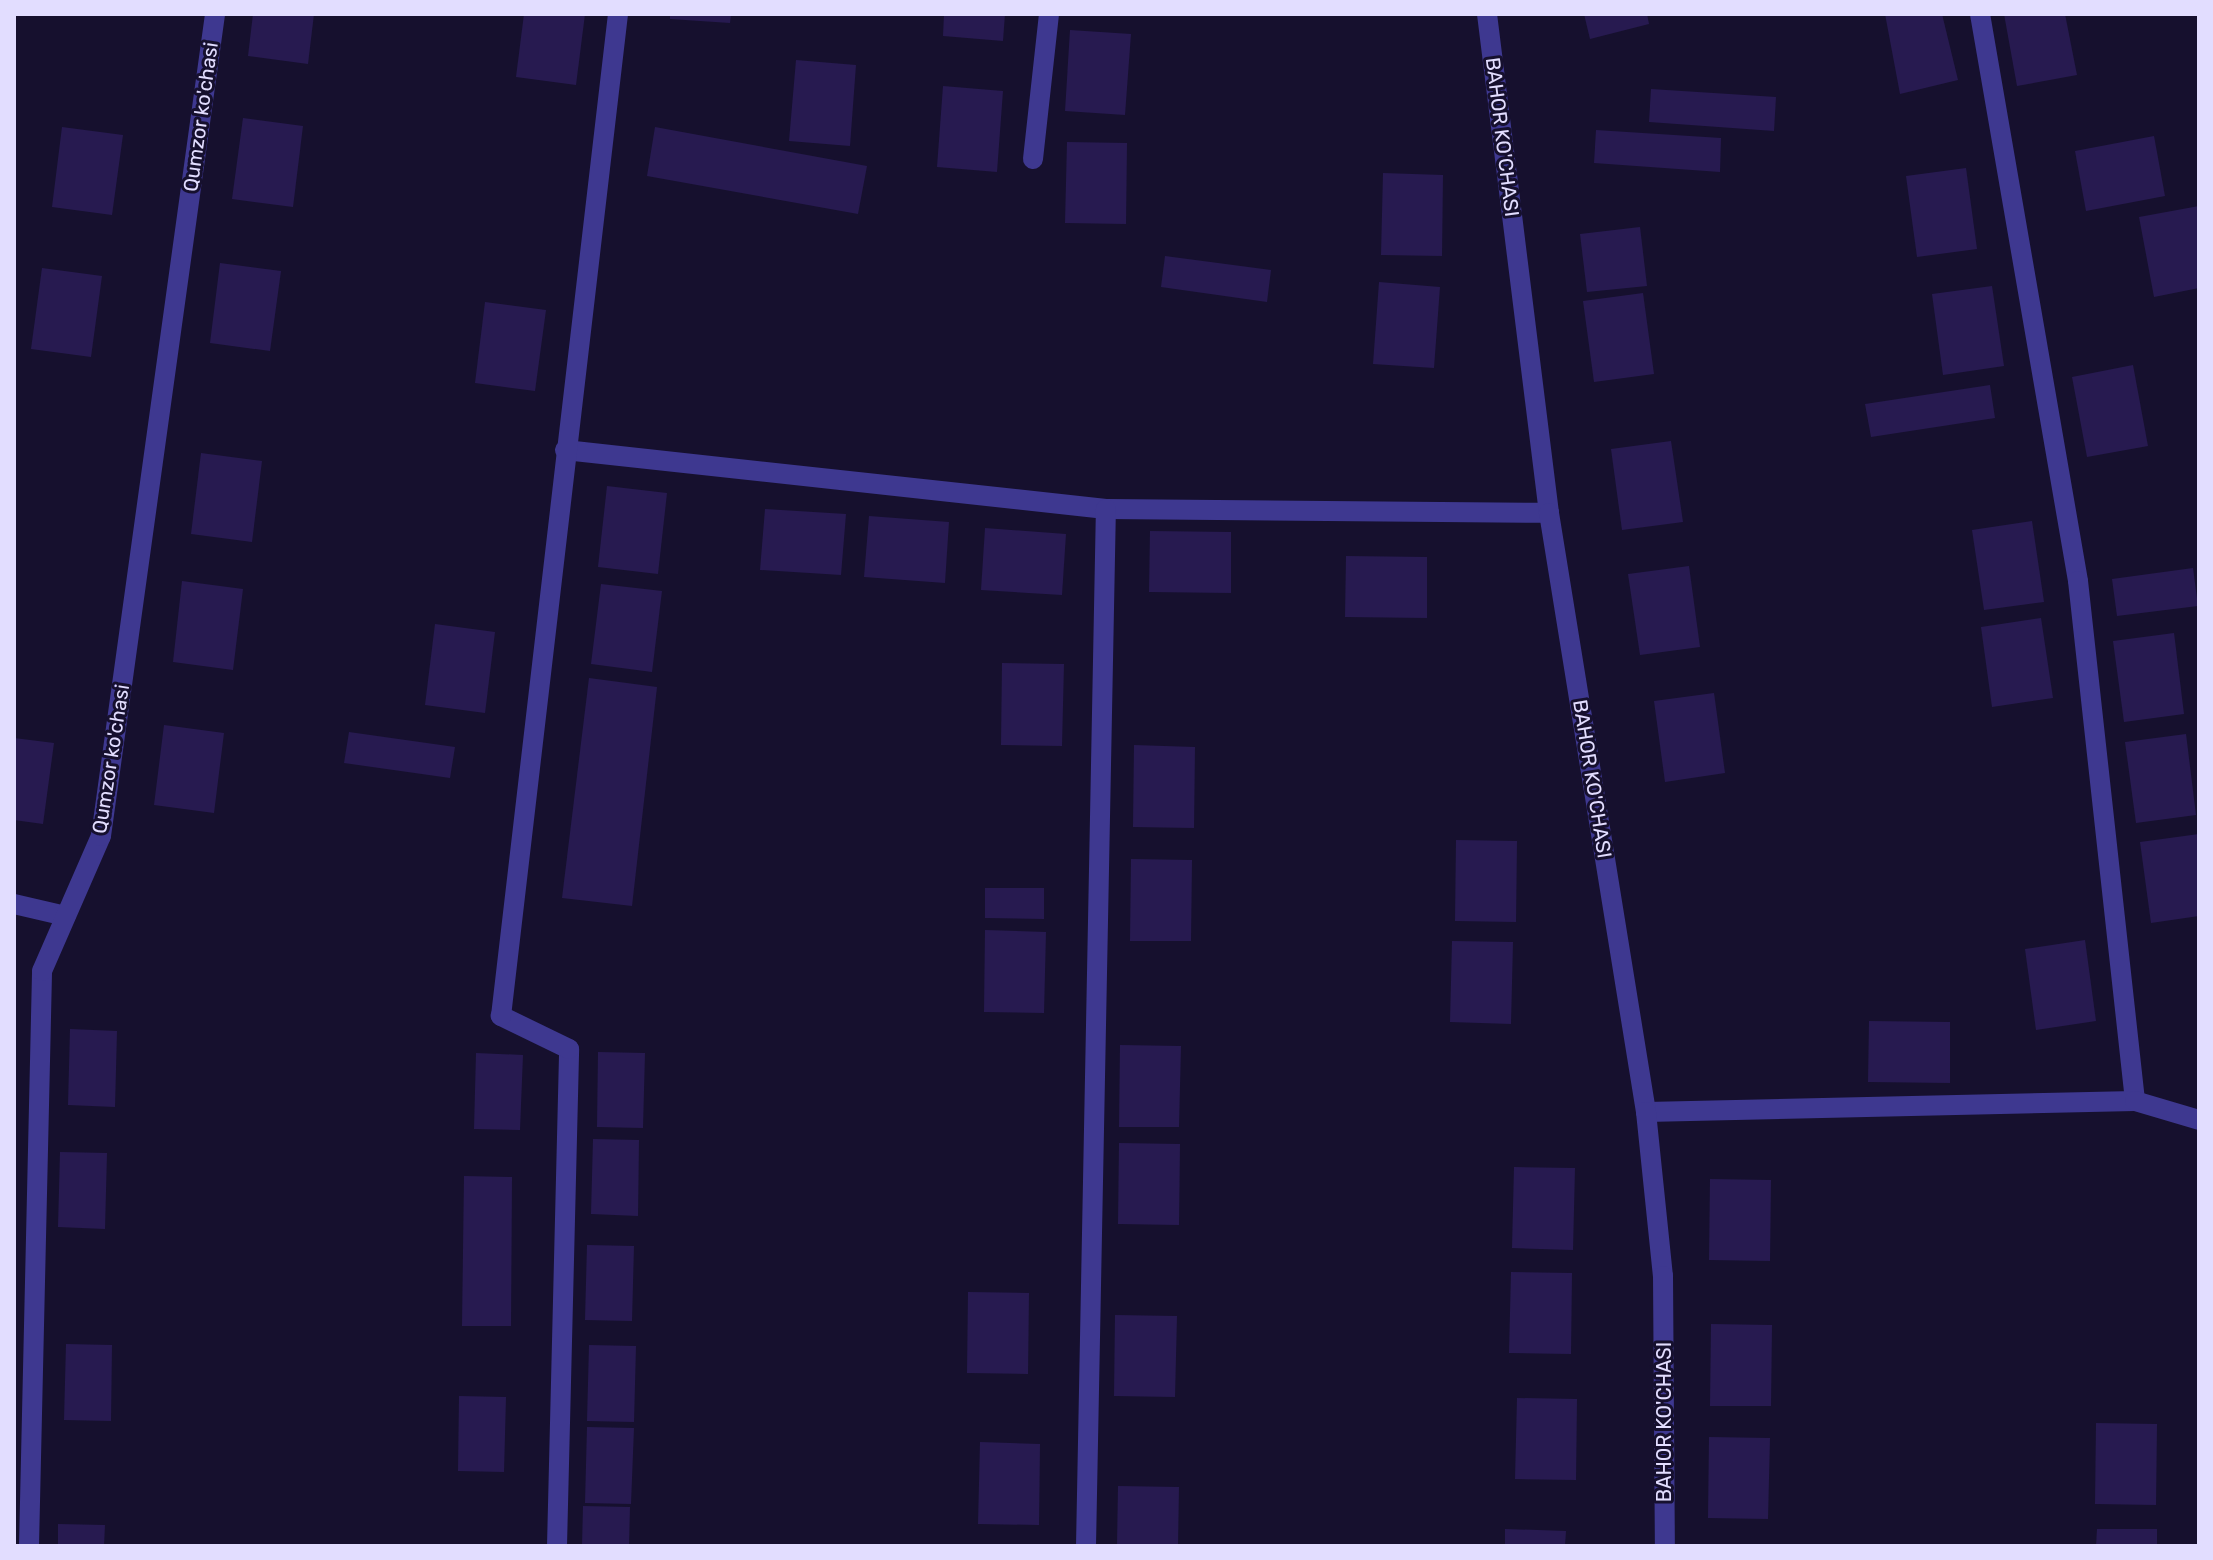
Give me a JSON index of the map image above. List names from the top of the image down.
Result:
{
  "streets": {
    "street": ["Qumzor ko'chasi", "BAHOR KO'CHASI"]
  }
}
